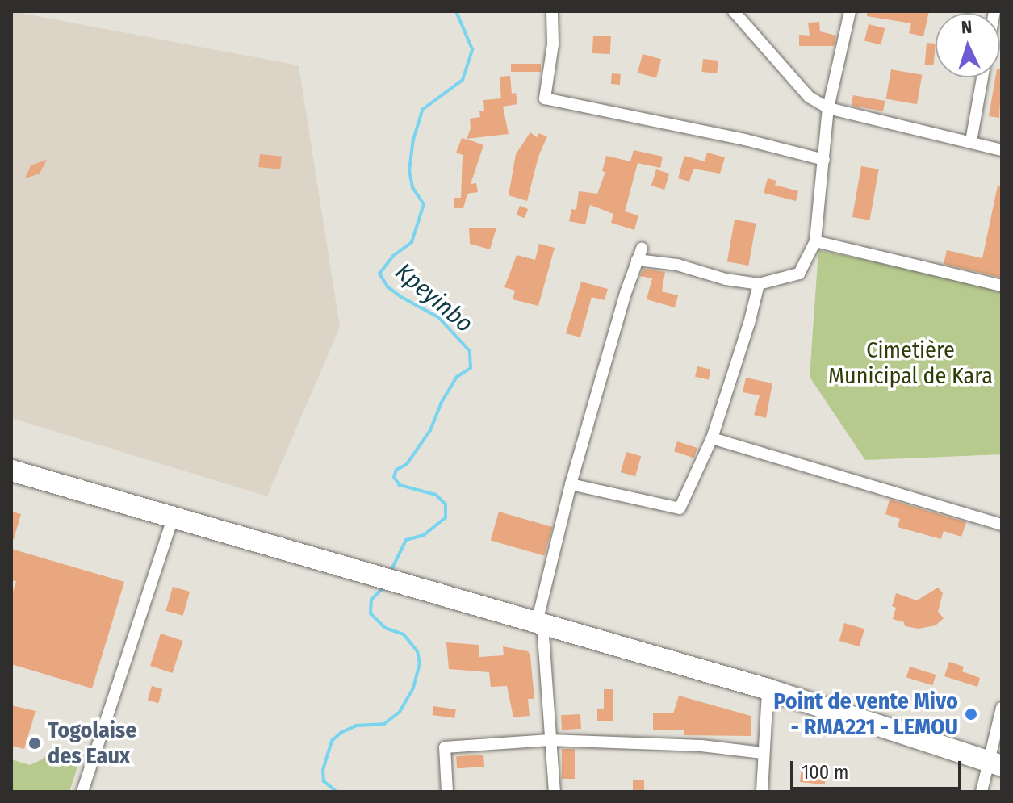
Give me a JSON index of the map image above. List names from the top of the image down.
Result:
{
  "water": ["Kpeyinbo"],
  "parks": ["Cimetière Municipal de Kara"],
  "places": ["Point de vente Mivo - RMA221 - LEMOU", "Togolaise des Eaux"],
  "scale_bar": "100 m",
  "north": "top"
}
